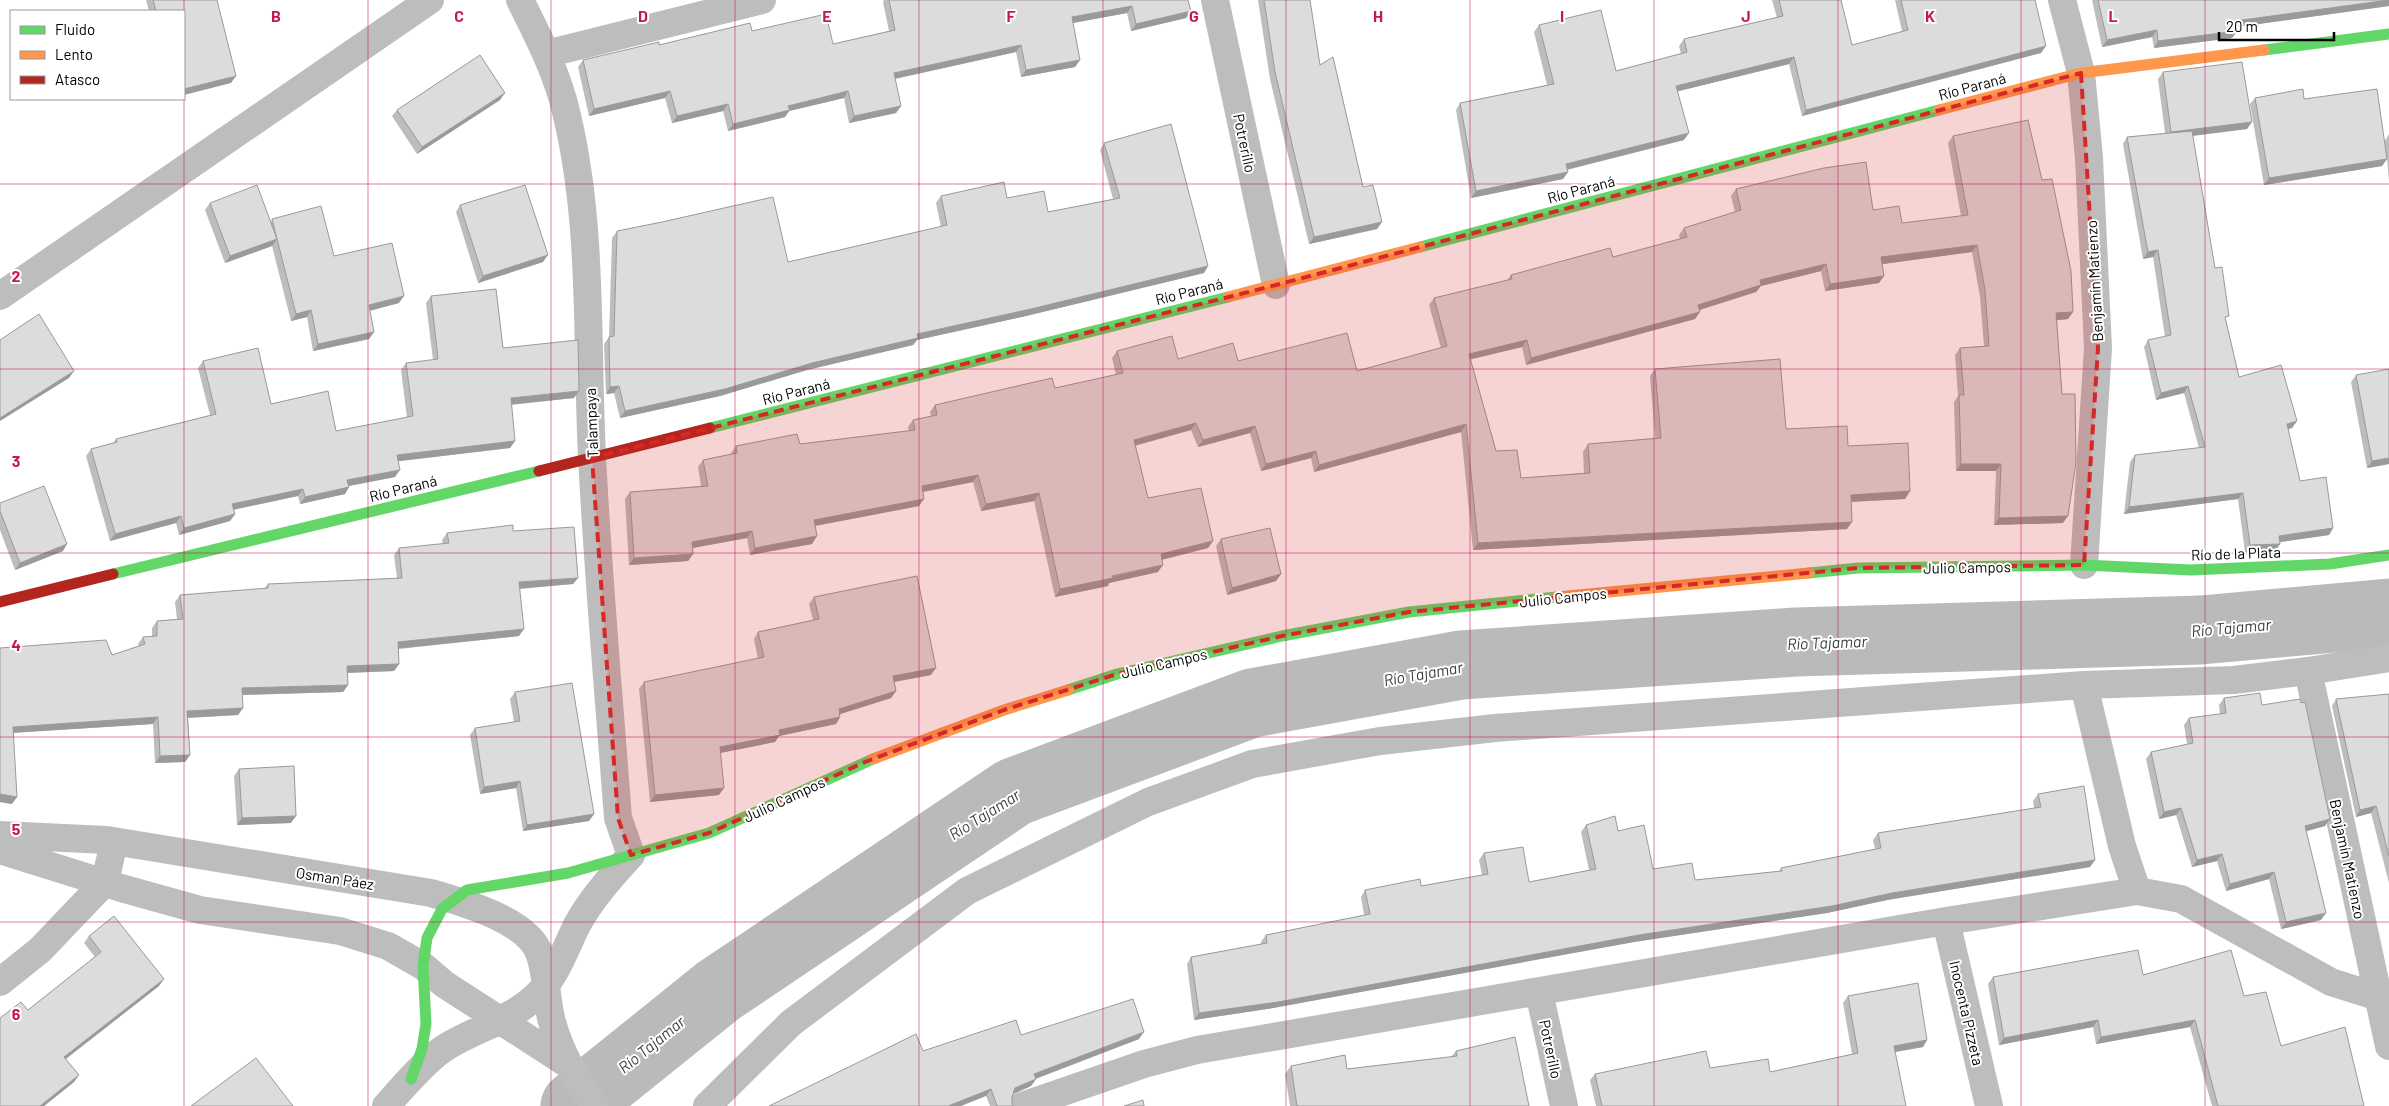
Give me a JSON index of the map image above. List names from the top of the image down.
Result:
{
  "streets": {
    "street": [
      "Río Paraná",
      "Potrerillo",
      "Benjamín Matienzo",
      "Talampaya",
      "Río de la Plata",
      "Julio Campos",
      "Osman Páez",
      "Inocenta Pizzeta"
    ]
  },
  "crossings": [
    ["Río Paraná", "Potrerillo"],
    ["Río Paraná", "Benjamín Matienzo"],
    ["Río Paraná", "Talampaya"],
    ["Benjamín Matienzo", "Río de la Plata"],
    ["Benjamín Matienzo", "Julio Campos"],
    ["Talampaya", "Julio Campos"],
    ["Río de la Plata", "Julio Campos"],
    ["Julio Campos", "Osman Páez"]
  ],
  "water": ["Río Tajamar"],
  "legend": ["Fluido", "Lento", "Atasco"],
  "scale_bar": "20 m",
  "grid": {
    "columns": [
      "B",
      "C",
      "D",
      "E",
      "F",
      "G",
      "H",
      "I",
      "J",
      "K",
      "L"
    ],
    "rows": [
      "2",
      "3",
      "4",
      "5",
      "6"
    ]
  }
}
